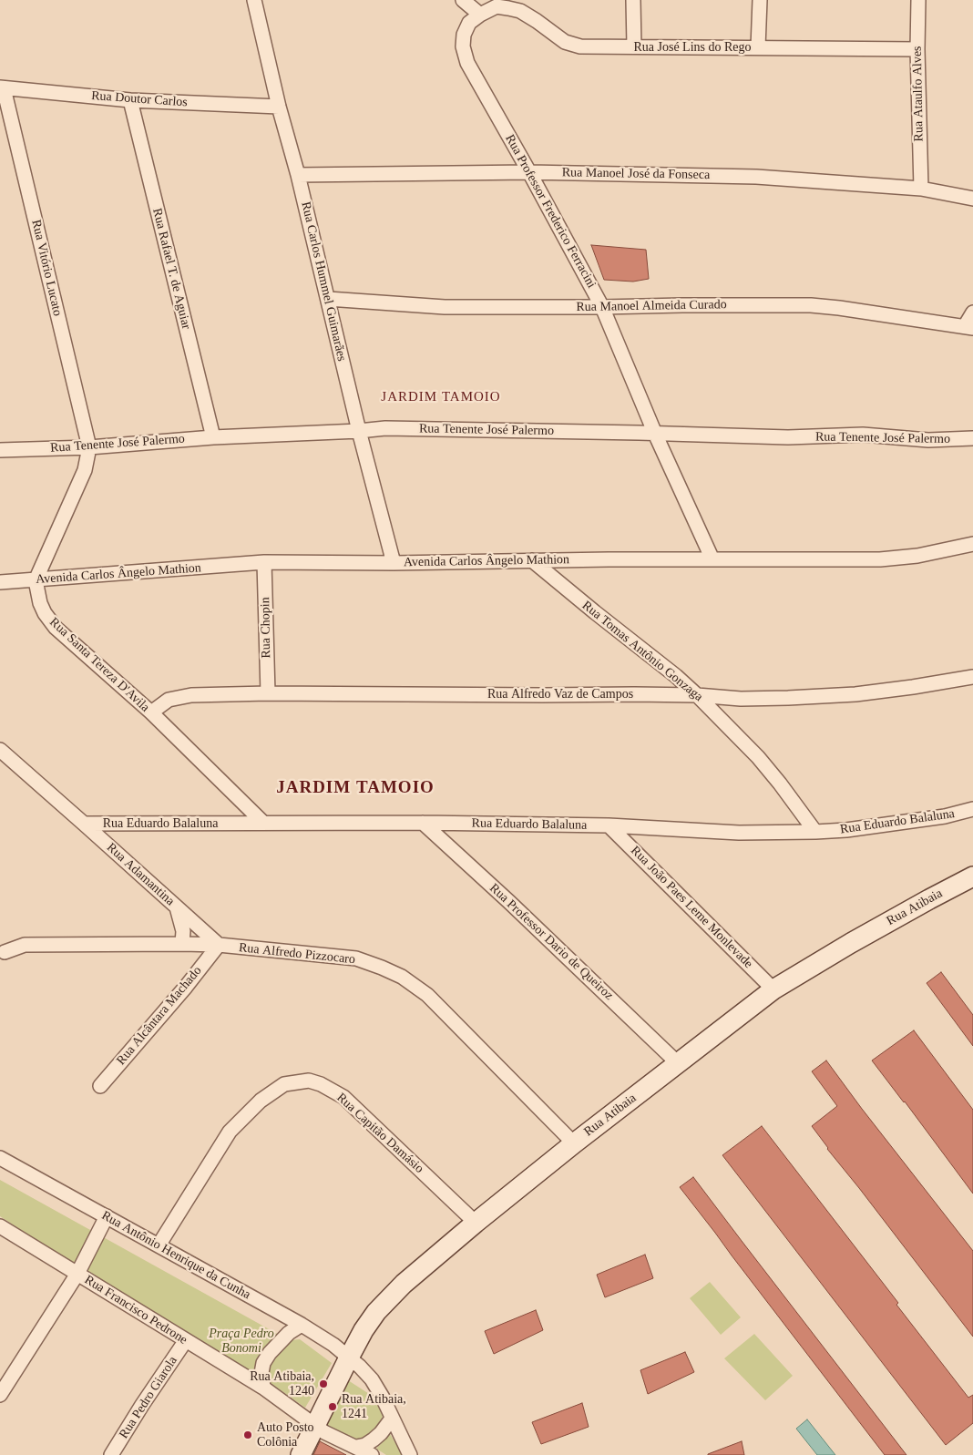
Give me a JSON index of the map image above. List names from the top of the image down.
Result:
{
  "streets": {
    "main road": ["Rua Atibaia"],
    "street": [
      "Rua José Lins do Rego",
      "Rua Ataulfo Alves",
      "Rua Doutor Carlos",
      "Rua Manoel José da Fonseca",
      "Rua Professor Frederico Ferracini",
      "Rua Vitório Lucato",
      "Rua Rafael T. de Aguiar",
      "Rua Carlos Hummel Guimarães",
      "Rua Manoel Almeida Curado",
      "Rua Tenente José Palermo",
      "Avenida Carlos Ângelo Mathion",
      "Rua Chopin",
      "Rua Tomas Antônio Gonzaga",
      "Rua Santa Tereza D'Avila",
      "Rua Alfredo Vaz de Campos",
      "Rua Eduardo Balaluna",
      "Rua Adamantina",
      "Rua João Paes Leme Monlevade",
      "Rua Professor Dario de Queiroz",
      "Rua Alfredo Pizzocaro",
      "Rua Alcântara Machado",
      "Rua Capitão Damásio",
      "Rua Antônio Henrique da Cunha",
      "Rua Francisco Pedrone",
      "Rua Pedro Giarola"
    ]
  },
  "crossings": [
    ["Rua José Lins do Rego", "Rua Ataulfo Alves"],
    ["Rua José Lins do Rego", "Rua Professor Frederico Ferracini"],
    ["Rua Ataulfo Alves", "Rua Manoel José da Fonseca"],
    ["Rua Doutor Carlos", "Rua Vitório Lucato"],
    ["Rua Doutor Carlos", "Rua Rafael T. de Aguiar"],
    ["Rua Doutor Carlos", "Rua Carlos Hummel Guimarães"],
    ["Rua Manoel José da Fonseca", "Rua Professor Frederico Ferracini"],
    ["Rua Manoel José da Fonseca", "Rua Carlos Hummel Guimarães"],
    ["Rua Professor Frederico Ferracini", "Rua Manoel Almeida Curado"],
    ["Rua Professor Frederico Ferracini", "Rua Tenente José Palermo"],
    ["Rua Professor Frederico Ferracini", "Avenida Carlos Ângelo Mathion"],
    ["Rua Vitório Lucato", "Rua Tenente José Palermo"],
    ["Rua Rafael T. de Aguiar", "Rua Tenente José Palermo"],
    ["Rua Carlos Hummel Guimarães", "Rua Manoel Almeida Curado"],
    ["Rua Carlos Hummel Guimarães", "Rua Tenente José Palermo"],
    ["Rua Carlos Hummel Guimarães", "Avenida Carlos Ângelo Mathion"],
    ["Avenida Carlos Ângelo Mathion", "Rua Chopin"],
    ["Avenida Carlos Ângelo Mathion", "Rua Tomas Antônio Gonzaga"],
    ["Avenida Carlos Ângelo Mathion", "Rua Santa Tereza D'Avila"],
    ["Rua Chopin", "Rua Alfredo Vaz de Campos"],
    ["Rua Tomas Antônio Gonzaga", "Rua Alfredo Vaz de Campos"],
    ["Rua Tomas Antônio Gonzaga", "Rua Eduardo Balaluna"],
    ["Rua Santa Tereza D'Avila", "Rua Alfredo Vaz de Campos"],
    ["Rua Santa Tereza D'Avila", "Rua Eduardo Balaluna"],
    ["Rua Eduardo Balaluna", "Rua Adamantina"],
    ["Rua Eduardo Balaluna", "Rua João Paes Leme Monlevade"],
    ["Rua Eduardo Balaluna", "Rua Professor Dario de Queiroz"],
    ["Rua Adamantina", "Rua Alfredo Pizzocaro"],
    ["Rua Adamantina", "Rua Alcântara Machado"],
    ["Rua João Paes Leme Monlevade", "Rua Atibaia"],
    ["Rua Atibaia", "Rua Professor Dario de Queiroz"],
    ["Rua Atibaia", "Rua Alfredo Pizzocaro"],
    ["Rua Atibaia", "Rua Capitão Damásio"],
    ["Rua Atibaia", "Rua Antônio Henrique da Cunha"],
    ["Rua Atibaia", "Rua Francisco Pedrone"],
    ["Rua Alfredo Pizzocaro", "Rua Alcântara Machado"],
    ["Rua Capitão Damásio", "Rua Antônio Henrique da Cunha"],
    ["Rua Francisco Pedrone", "Rua Pedro Giarola"]
  ],
  "districts": ["JARDIM TAMOIO", "JARDIM TAMOIO"],
  "parks": ["Praça Pedro Bonomi"],
  "places": ["Rua Atibaia, 1240", "Rua Atibaia, 1241", "Auto Posto Colônia"]
}
